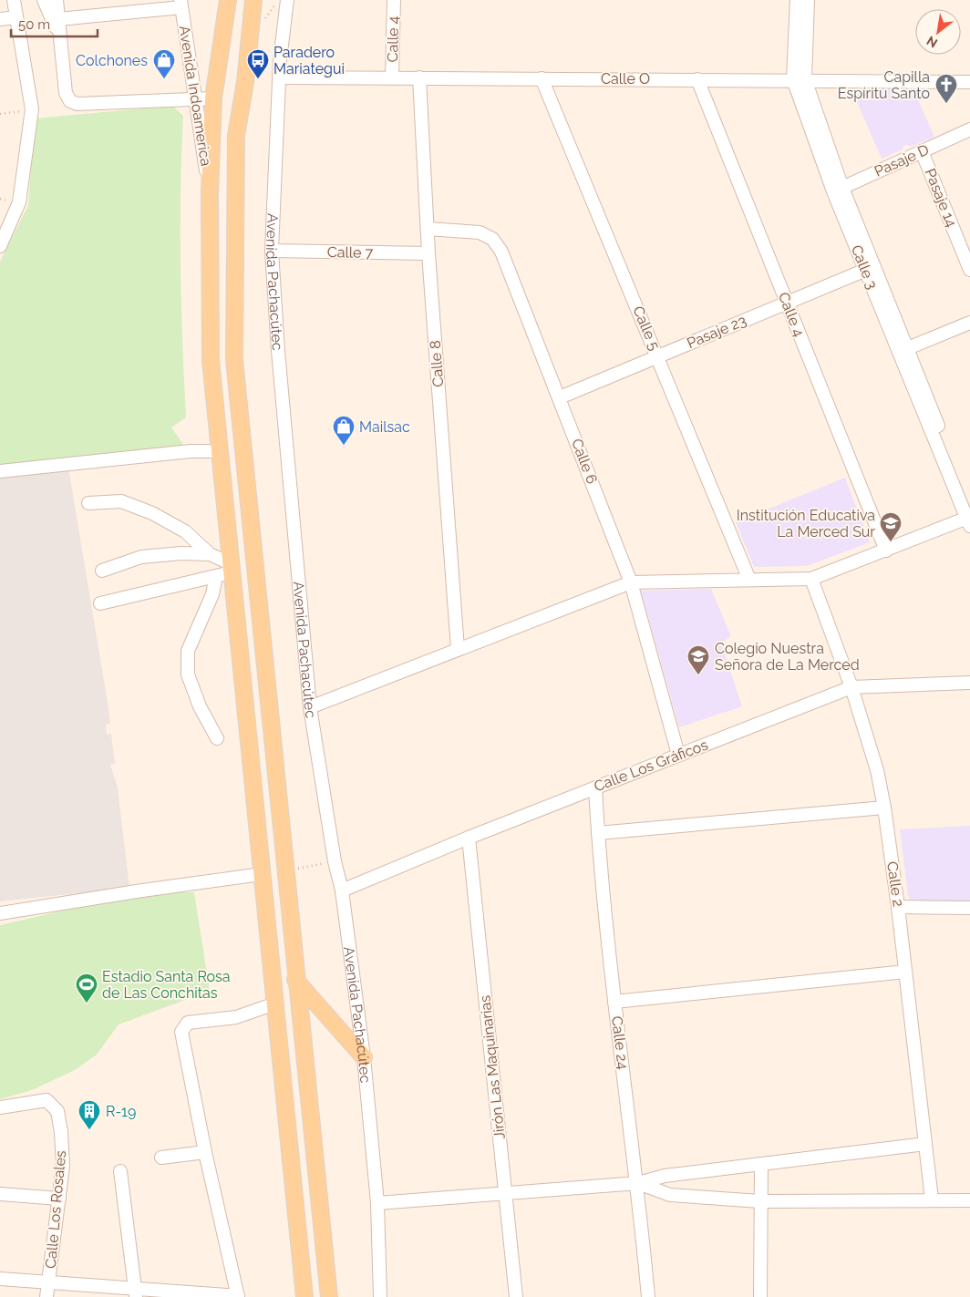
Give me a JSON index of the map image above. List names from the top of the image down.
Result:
{
  "streets": {
    "street": [
      "Calle 4",
      "Calle O",
      "Avenida Indoamerica",
      "Pasaje D",
      "Pasaje 14",
      "Calle 7",
      "Calle 3",
      "Avenida Pachacútec",
      "Calle 5",
      "Pasaje 23",
      "Calle 8",
      "Calle 6",
      "Calle Los Gráficos",
      "Calle 2",
      "Calle 24",
      "Jirón Las Maquinarias",
      "Calle Los Rosales"
    ]
  },
  "crossings": [
    ["Calle 4", "Calle O"],
    ["Calle 4", "Pasaje 23"],
    ["Calle O", "Calle 3"],
    ["Calle O", "Avenida Pachacútec"],
    ["Calle O", "Calle 5"],
    ["Calle O", "Calle 8"],
    ["Pasaje D", "Pasaje 14"],
    ["Pasaje D", "Calle 3"],
    ["Calle 7", "Avenida Pachacútec"],
    ["Calle 7", "Calle 8"],
    ["Calle 3", "Pasaje 23"],
    ["Avenida Pachacútec", "Calle Los Gráficos"],
    ["Calle 5", "Pasaje 23"],
    ["Pasaje 23", "Calle 6"],
    ["Calle 8", "Calle 6"],
    ["Calle 6", "Calle Los Gráficos"],
    ["Calle Los Gráficos", "Calle 2"],
    ["Calle Los Gráficos", "Calle 24"],
    ["Calle Los Gráficos", "Jirón Las Maquinarias"]
  ],
  "places": {
    "shop": ["Colchones", "Mailsac"],
    "bus stop": ["Paradero Mariategui"],
    "church": ["Capilla Espíritu Santo"],
    "school or university": ["Institución Educativa La Merced Sur", "Colegio Nuestra Señora de La Merced"],
    "sports": ["Estadio Santa Rosa de Las Conchitas"],
    "building": ["R-19"]
  },
  "scale_bar": "50 m",
  "north": "bottom left"
}
